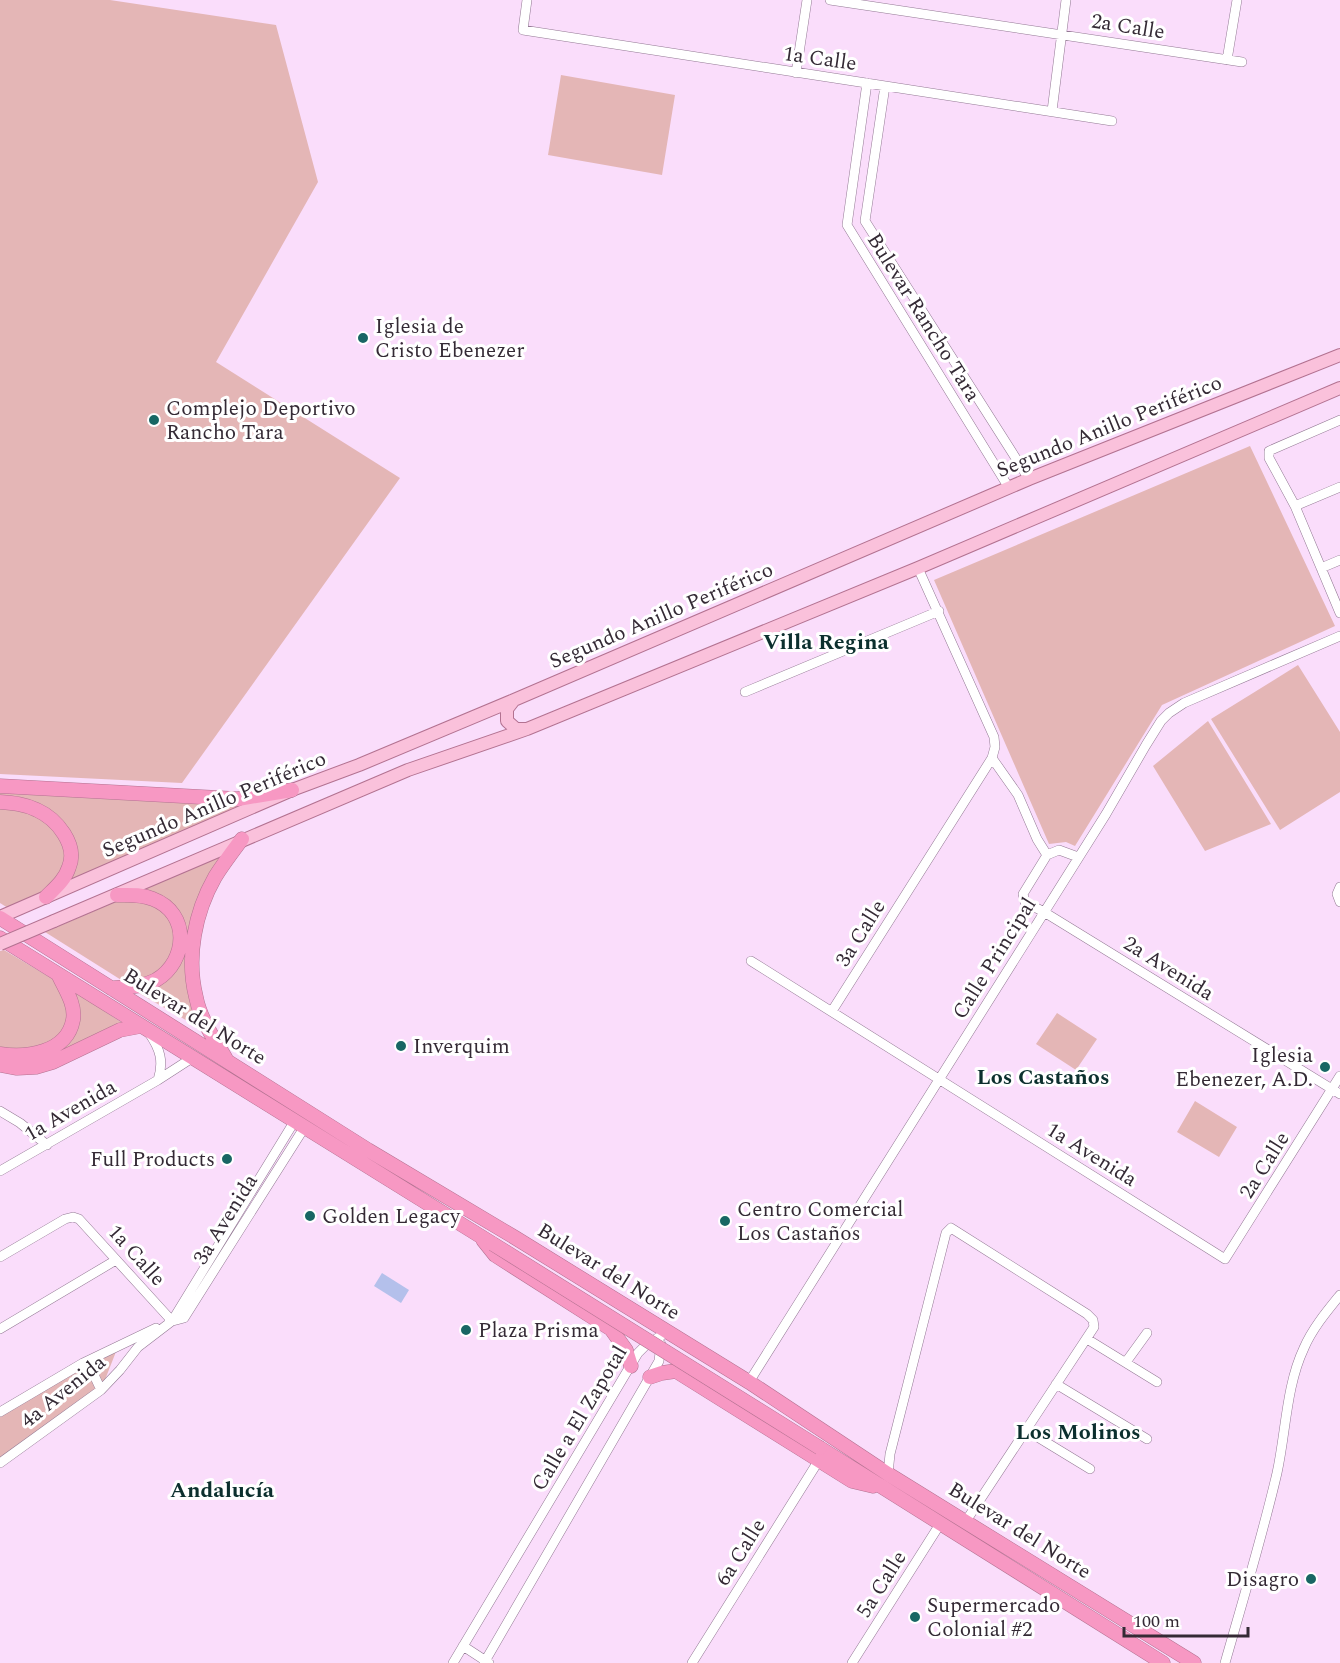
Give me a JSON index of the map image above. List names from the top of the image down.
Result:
{
  "streets": {
    "highway": ["Bulevar del Norte"],
    "main road": ["Segundo Anillo Periférico"],
    "street": [
      "2a Calle",
      "1a Calle",
      "Bulevar Rancho Tara",
      "3a Calle",
      "Calle Principal",
      "2a Avenida",
      "1a Avenida",
      "3a Avenida",
      "4a Avenida",
      "Calle a El Zapotal",
      "6a Calle",
      "5a Calle"
    ]
  },
  "crossings": [
    ["2a Calle", "2a Avenida"],
    ["2a Calle", "1a Avenida"],
    ["1a Calle", "Bulevar Rancho Tara"],
    ["1a Calle", "3a Avenida"],
    ["1a Calle", "4a Avenida"],
    ["Bulevar Rancho Tara", "Segundo Anillo Periférico"],
    ["Segundo Anillo Periférico", "Bulevar del Norte"],
    ["3a Calle", "1a Avenida"],
    ["Calle Principal", "2a Avenida"],
    ["Calle Principal", "Bulevar del Norte"],
    ["Calle Principal", "1a Avenida"],
    ["Bulevar del Norte", "1a Avenida"],
    ["Bulevar del Norte", "3a Avenida"],
    ["Bulevar del Norte", "6a Calle"],
    ["Bulevar del Norte", "5a Calle"],
    ["3a Avenida", "4a Avenida"]
  ],
  "districts": [
    "Villa Regina",
    "Los Castaños",
    "Los Molinos",
    "Andalucía"
  ],
  "places": [
    "Iglesia de Cristo Ebenezer",
    "Complejo Deportivo Rancho Tara",
    "Inverquim",
    "Iglesia Ebenezer, A.D.",
    "Full Products",
    "Golden Legacy",
    "Centro Comercial Los Castaños",
    "Plaza Prisma",
    "Disagro",
    "Supermercado Colonial #2"
  ],
  "scale_bar": "100 m"
}
